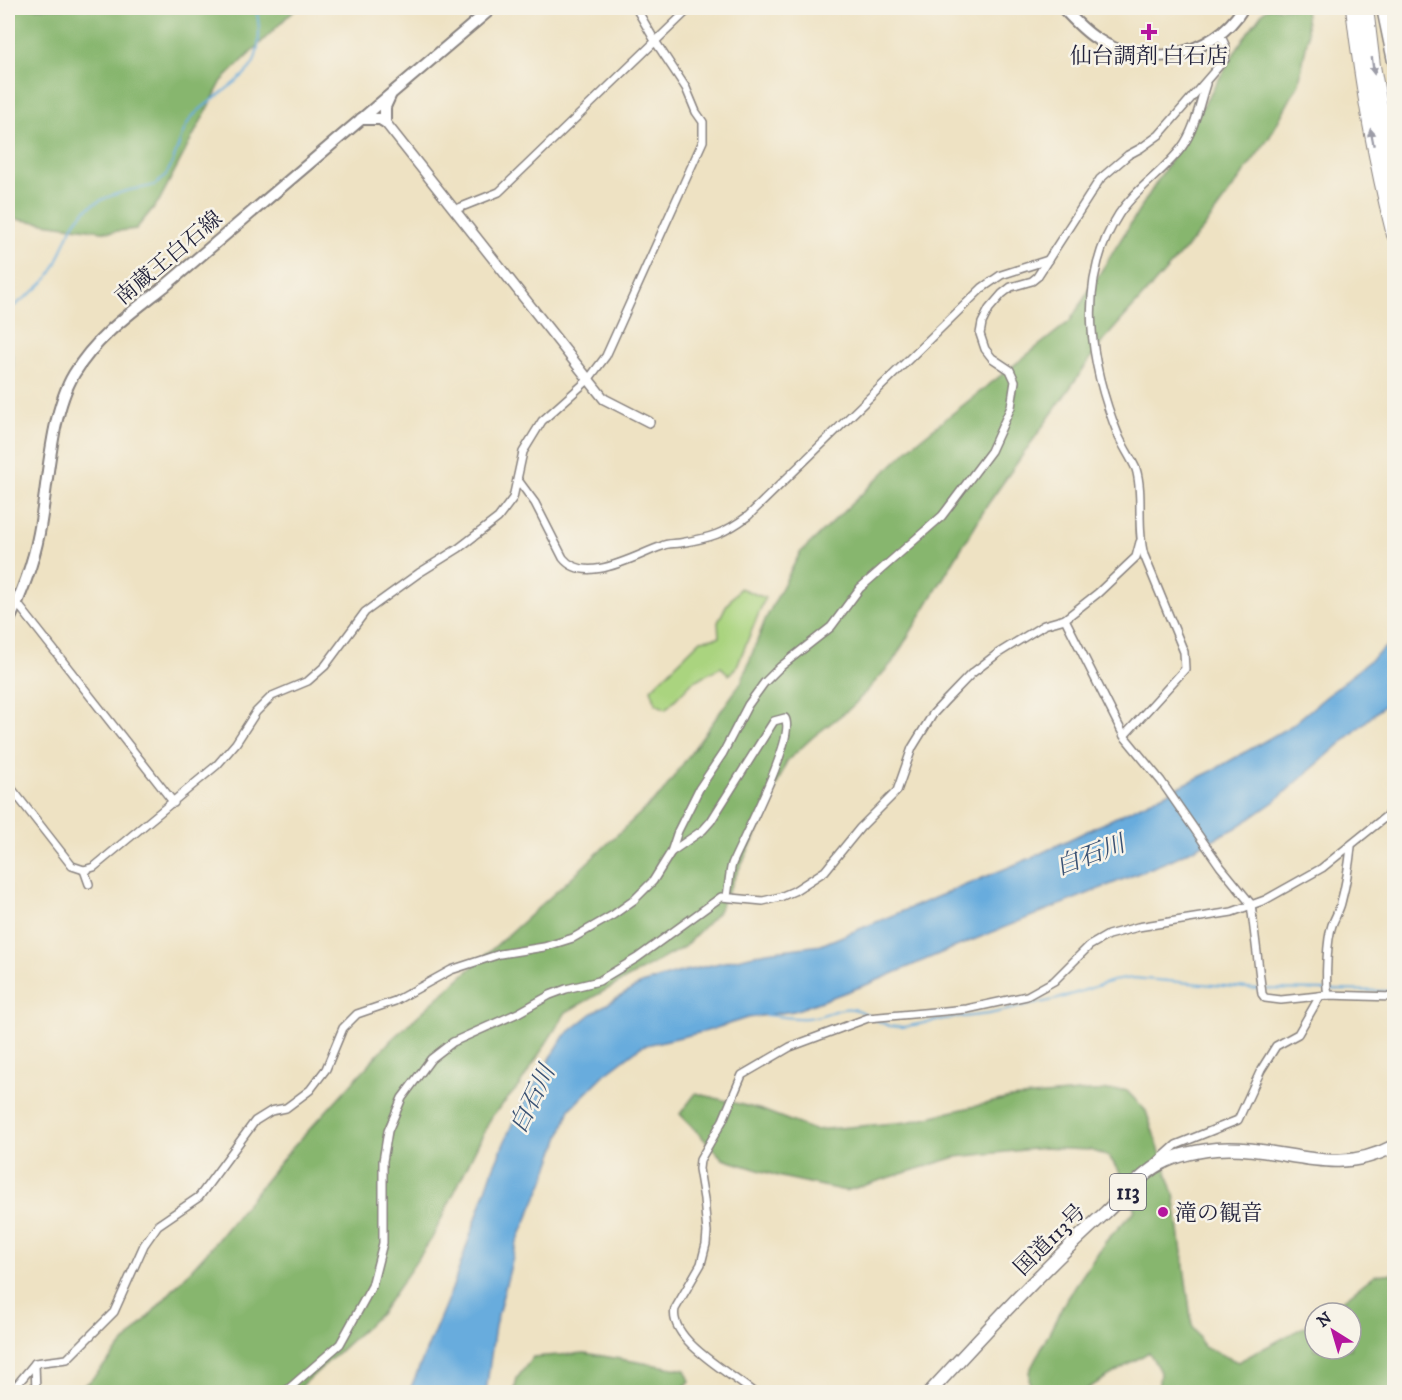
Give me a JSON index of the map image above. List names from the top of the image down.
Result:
{
  "streets": {
    "highway": ["113", "国道113号"],
    "main road": ["南蔵王白石線"]
  },
  "water": ["白石川"],
  "places": {
    "health": ["仙台調剤 白石店"],
    "other": ["滝の観音"]
  },
  "north": "top left"
}
